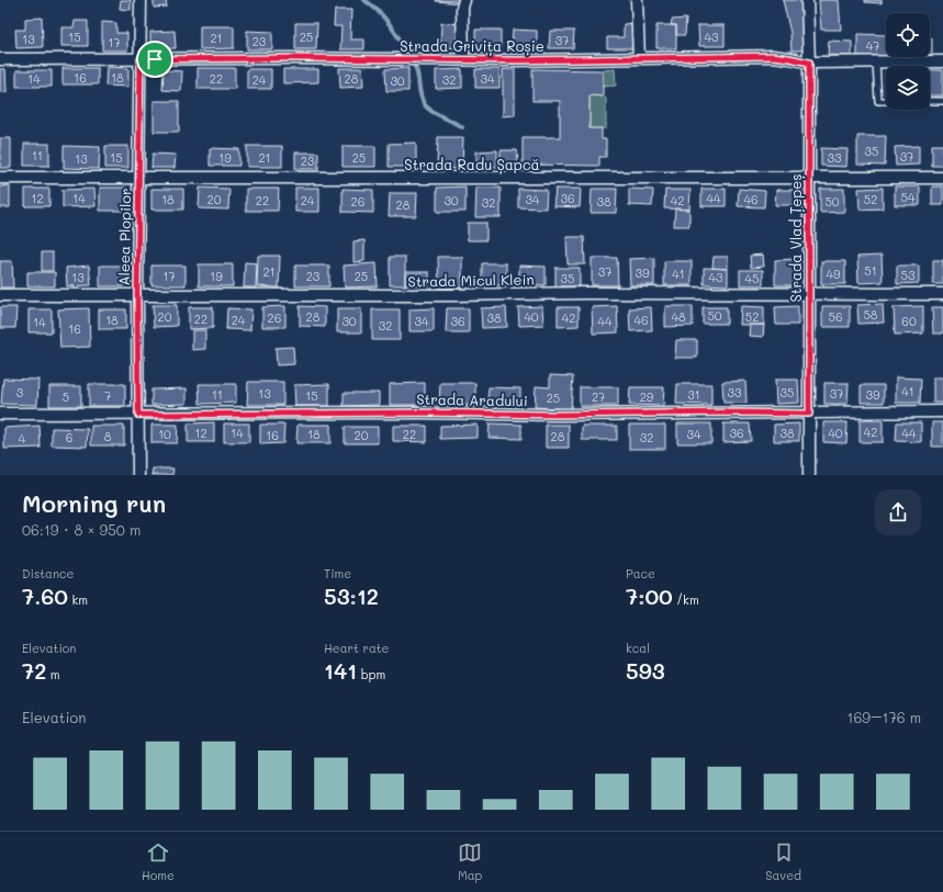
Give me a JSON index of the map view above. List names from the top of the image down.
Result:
{
  "streets": {
    "street": [
      "Strada Grivița Roșie",
      "Strada Radu Șapcă",
      "Aleea Plopilor",
      "Strada Vlad Țepeș",
      "Strada Micul Klein",
      "Strada Aradului"
    ]
  },
  "crossings": [
    ["Strada Grivița Roșie", "Aleea Plopilor"],
    ["Strada Grivița Roșie", "Strada Vlad Țepeș"],
    ["Strada Radu Șapcă", "Aleea Plopilor"],
    ["Strada Radu Șapcă", "Strada Vlad Țepeș"],
    ["Aleea Plopilor", "Strada Micul Klein"],
    ["Aleea Plopilor", "Strada Aradului"],
    ["Strada Vlad Țepeș", "Strada Micul Klein"],
    ["Strada Vlad Țepeș", "Strada Aradului"]
  ],
  "house_numbers": [
    "15",
    "25",
    "43",
    "21",
    "13",
    "37",
    "23",
    "17",
    "47",
    "16",
    "18",
    "14",
    "22",
    "28",
    "34",
    "24",
    "32",
    "30",
    "35",
    "11",
    "37",
    "15",
    "19",
    "21",
    "25",
    "33",
    "13",
    "23",
    "54",
    "12",
    "14",
    "36",
    "44",
    "18",
    "20",
    "34",
    "46",
    "52",
    "22",
    "24",
    "30",
    "42",
    "26",
    "38",
    "50",
    "32",
    "28",
    "51",
    "21",
    "37",
    "39",
    "41",
    "49",
    "53",
    "17",
    "19",
    "23",
    "25",
    "13",
    "43",
    "35",
    "45",
    "58",
    "50",
    "20",
    "28",
    "40",
    "48",
    "52",
    "56",
    "26",
    "38",
    "42",
    "22",
    "18",
    "24",
    "46",
    "30",
    "34",
    "36",
    "44",
    "60",
    "14",
    "32",
    "16",
    "41",
    "3",
    "33",
    "35",
    "13",
    "37",
    "11",
    "31",
    "39",
    "7",
    "15",
    "5",
    "27",
    "29",
    "25",
    "42",
    "12",
    "14",
    "36",
    "38",
    "40",
    "44",
    "10",
    "18",
    "22",
    "34",
    "16",
    "20",
    "8",
    "28",
    "6",
    "32",
    "4"
  ],
  "page": {
    "heading": ["Morning run", "06:19 · 8 × 950 m"],
    "stats": [
      ["Distance", "7.60 km"],
      ["Time", "53:12"],
      ["Pace", "7:00 /km"],
      ["Elevation", "72 m"],
      ["Heart rate", "141 bpm"],
      ["kcal", "593"]
    ],
    "chart": ["Elevation", "169–176 m"],
    "tabs": ["Home", "Map", "Saved"]
  }
}
